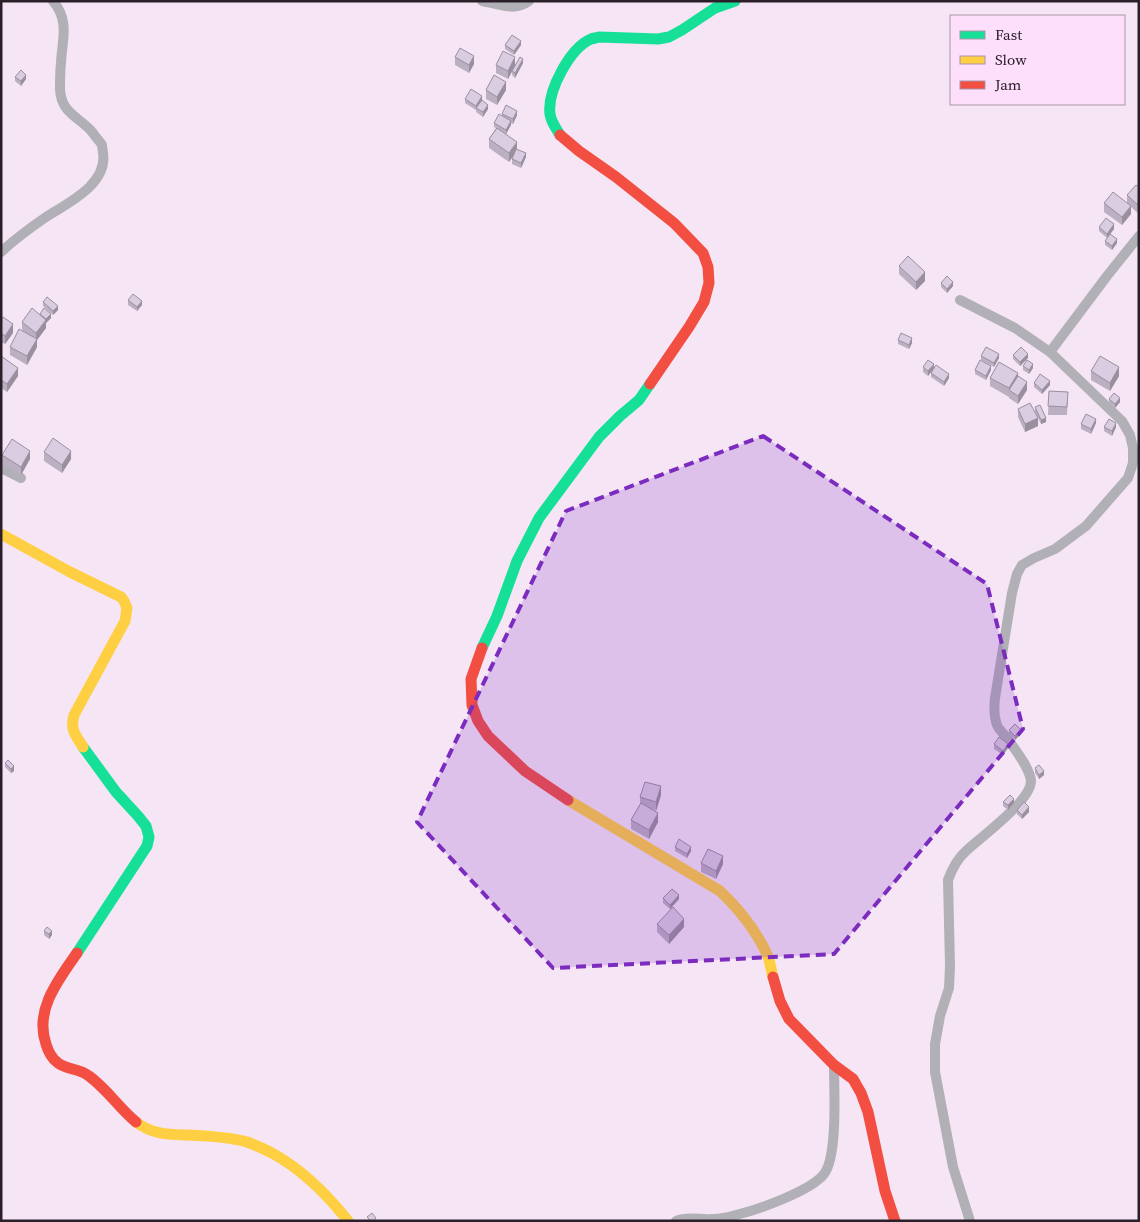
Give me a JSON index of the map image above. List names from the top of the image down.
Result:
{
  "legend": ["Fast", "Slow", "Jam"]
}
